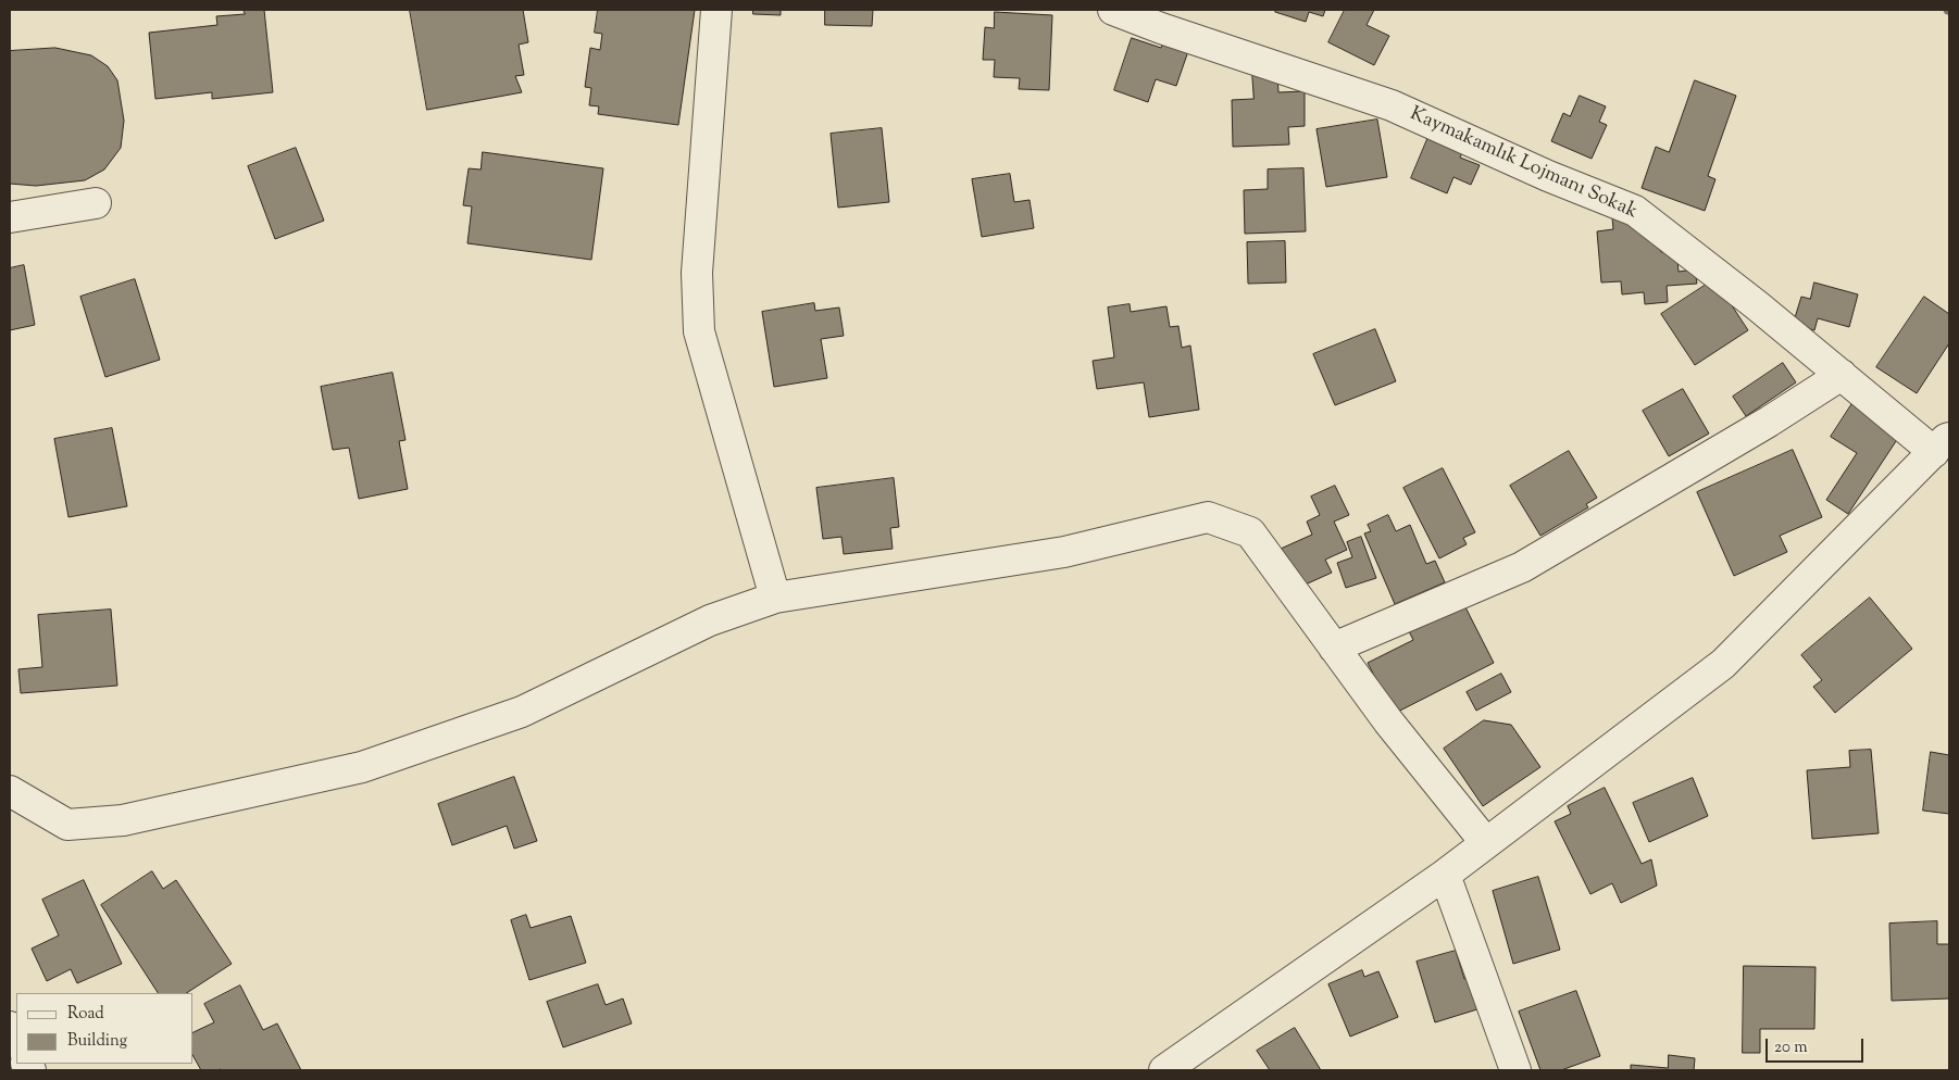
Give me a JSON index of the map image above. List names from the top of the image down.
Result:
{
  "streets": {
    "street": ["Kaymakamlık Lojmanı Sokak"]
  },
  "legend": ["Road", "Building"],
  "scale_bar": "20 m"
}
